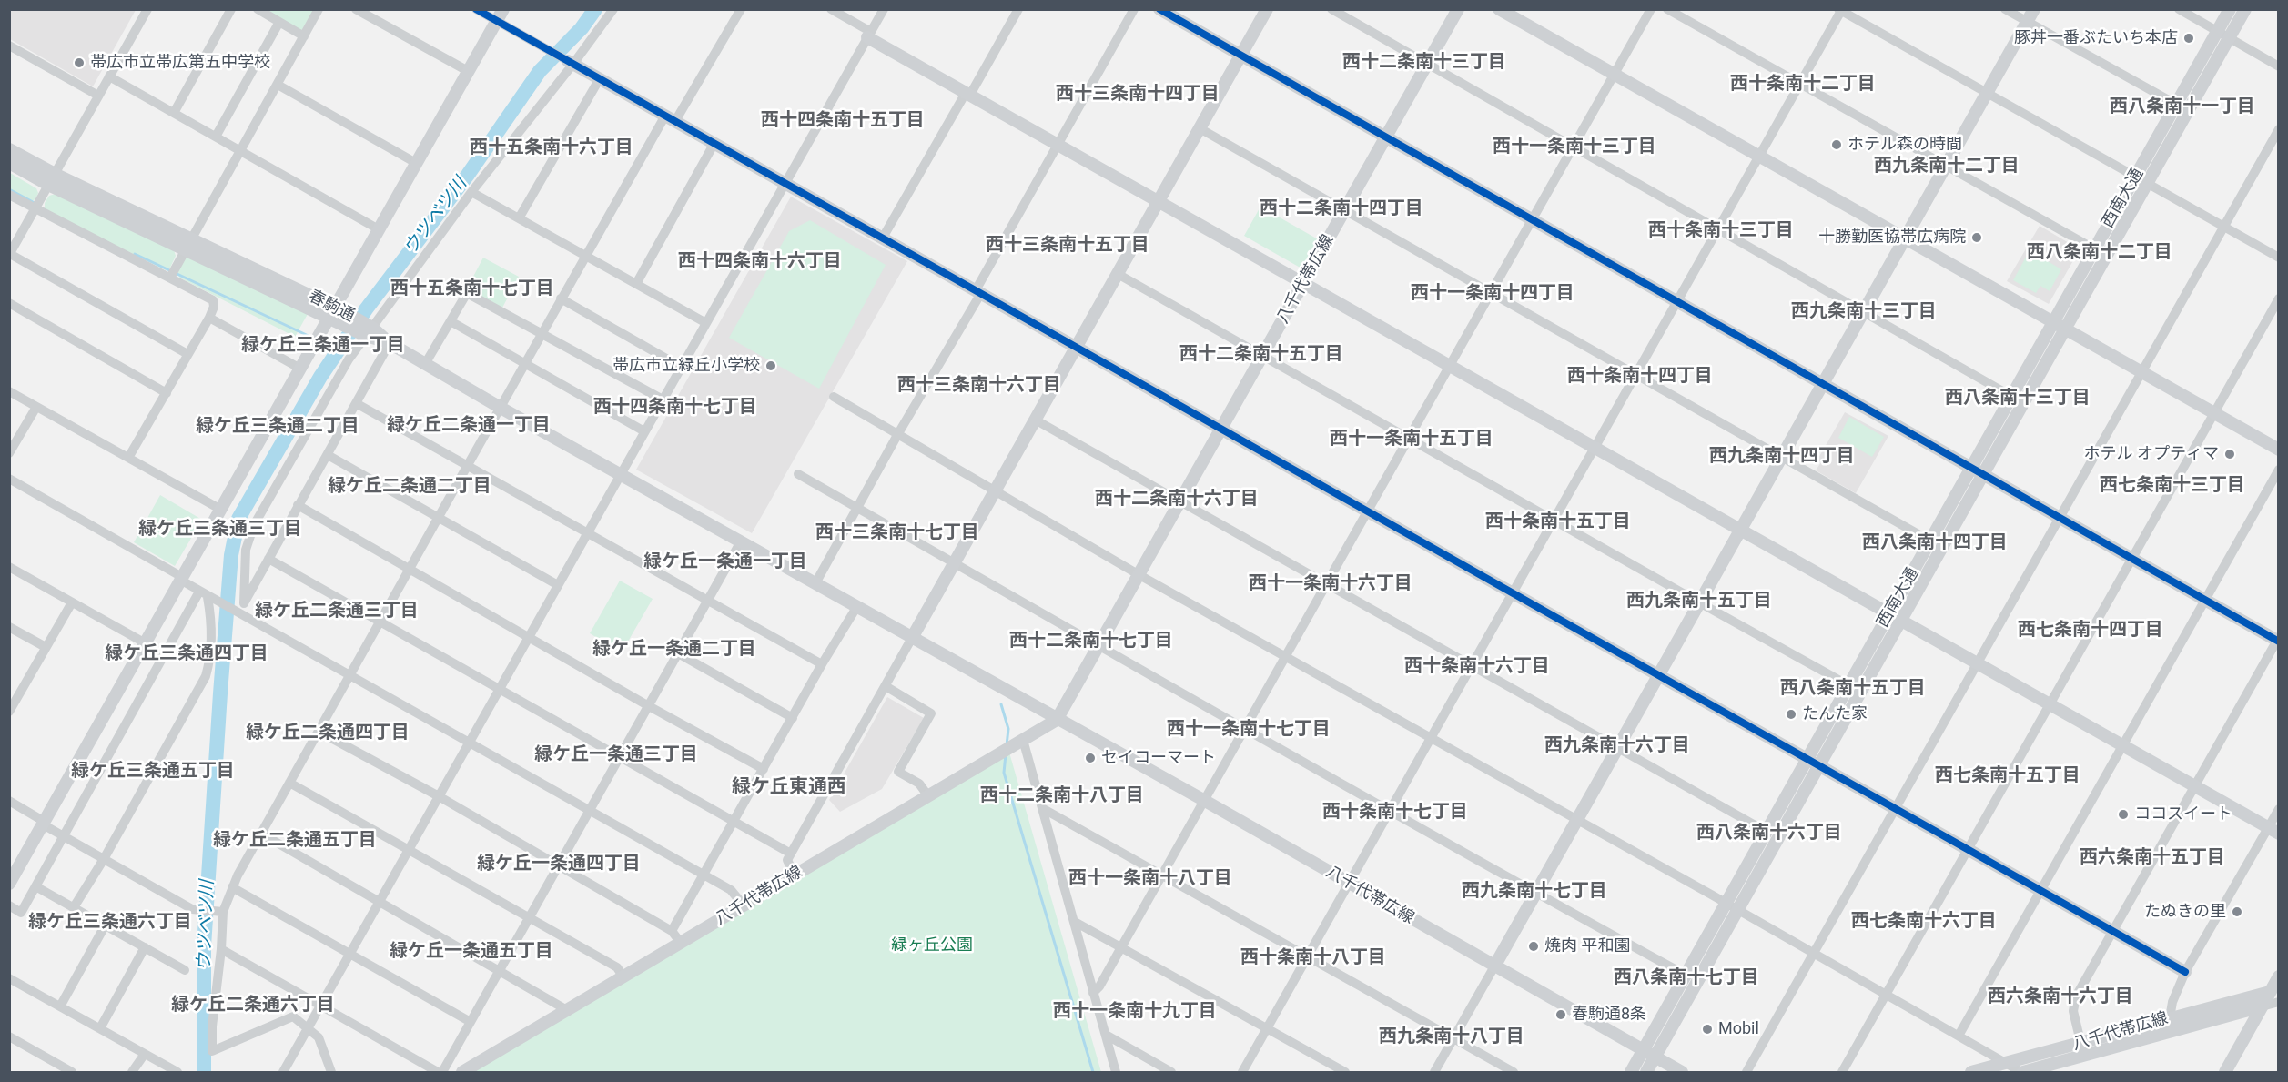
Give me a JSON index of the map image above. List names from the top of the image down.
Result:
{
  "streets": {
    "street": ["西南大通", "八千代帯広線", "春駒通"]
  },
  "crossings": [
    ["西南大通", "八千代帯広線"],
    ["八千代帯広線", "春駒通"]
  ],
  "districts": [
    "西十二条南十三丁目",
    "西十条南十二丁目",
    "西十三条南十四丁目",
    "西八条南十一丁目",
    "西十四条南十五丁目",
    "西十一条南十三丁目",
    "西十五条南十六丁目",
    "西九条南十二丁目",
    "西十二条南十四丁目",
    "西十条南十三丁目",
    "西十三条南十五丁目",
    "西八条南十二丁目",
    "西十四条南十六丁目",
    "西十五条南十七丁目",
    "西十一条南十四丁目",
    "西九条南十三丁目",
    "緑ケ丘三条通一丁目",
    "西十二条南十五丁目",
    "西十条南十四丁目",
    "西十三条南十六丁目",
    "西八条南十三丁目",
    "西十四条南十七丁目",
    "緑ケ丘二条通一丁目",
    "緑ケ丘三条通二丁目",
    "西十一条南十五丁目",
    "西九条南十四丁目",
    "西七条南十三丁目",
    "緑ケ丘二条通二丁目",
    "西十二条南十六丁目",
    "西十条南十五丁目",
    "緑ケ丘三条通三丁目",
    "西十三条南十七丁目",
    "西八条南十四丁目",
    "緑ケ丘一条通一丁目",
    "西十一条南十六丁目",
    "西九条南十五丁目",
    "緑ケ丘二条通三丁目",
    "西七条南十四丁目",
    "西十二条南十七丁目",
    "緑ケ丘一条通二丁目",
    "緑ケ丘三条通四丁目",
    "西十条南十六丁目",
    "西八条南十五丁目",
    "西十一条南十七丁目",
    "緑ケ丘二条通四丁目",
    "西九条南十六丁目",
    "緑ケ丘一条通三丁目",
    "緑ケ丘三条通五丁目",
    "西七条南十五丁目",
    "緑ケ丘東通西",
    "西十二条南十八丁目",
    "西十条南十七丁目",
    "西八条南十六丁目",
    "緑ケ丘二条通五丁目",
    "西六条南十五丁目",
    "緑ケ丘一条通四丁目",
    "西十一条南十八丁目",
    "西九条南十七丁目",
    "西七条南十六丁目",
    "緑ケ丘三条通六丁目",
    "緑ケ丘一条通五丁目",
    "西十条南十八丁目",
    "西八条南十七丁目",
    "西六条南十六丁目",
    "緑ケ丘二条通六丁目",
    "西十一条南十九丁目",
    "西九条南十八丁目"
  ],
  "water": ["ウツベツ川"],
  "parks": ["緑ヶ丘公園"],
  "places": [
    "豚丼一番ぶたいち本店",
    "帯広市立帯広第五中学校",
    "ホテル森の時間",
    "十勝勤医協帯広病院",
    "帯広市立緑丘小学校",
    "ホテル オプティマ",
    "たんた家",
    "セイコーマート",
    "ココスイート",
    "たぬきの里",
    "焼肉 平和園",
    "春駒通8条",
    "Mobil"
  ]
}
